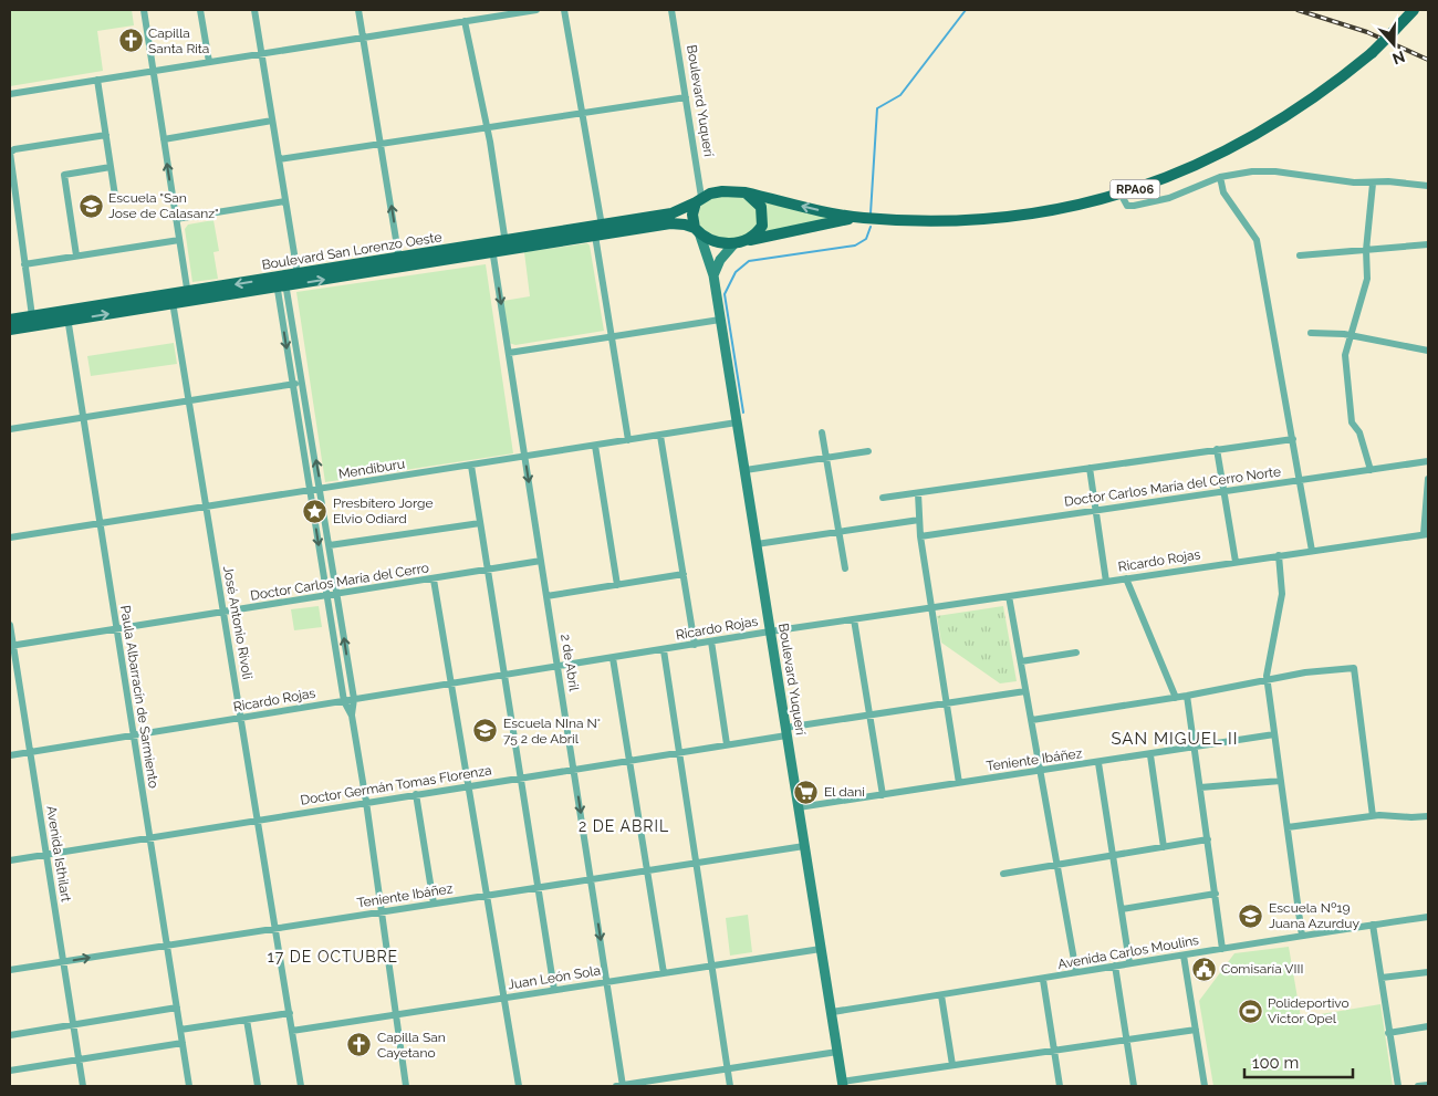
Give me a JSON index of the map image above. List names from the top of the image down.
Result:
{
  "streets": {
    "main road": ["Boulevard Yuquerí", "RPA06", "Boulevard San Lorenzo Oeste"],
    "street": [
      "Mendiburu",
      "Doctor Carlos María del Cerro Norte",
      "Ricardo Rojas",
      "Doctor Carlos María del Cerro",
      "José Antonio Rívoli",
      "2 de Abril",
      "Paula Albarracín de Sarmiento",
      "Teniente Ibáñez",
      "Doctor Germán Tomas Florenza",
      "Avenida Isthilart",
      "Avenida Carlos Moulins",
      "Juan León Sola"
    ]
  },
  "crossings": [
    ["Boulevard Yuquerí", "RPA06"],
    ["Boulevard Yuquerí", "Boulevard San Lorenzo Oeste"],
    ["Boulevard Yuquerí", "Mendiburu"],
    ["Boulevard Yuquerí", "Ricardo Rojas"],
    ["Boulevard Yuquerí", "Teniente Ibáñez"],
    ["Boulevard Yuquerí", "Doctor Germán Tomas Florenza"],
    ["Boulevard Yuquerí", "Avenida Carlos Moulins"],
    ["Boulevard Yuquerí", "Juan León Sola"],
    ["RPA06", "Boulevard San Lorenzo Oeste"],
    ["Boulevard San Lorenzo Oeste", "José Antonio Rívoli"],
    ["Boulevard San Lorenzo Oeste", "2 de Abril"],
    ["Boulevard San Lorenzo Oeste", "Paula Albarracín de Sarmiento"],
    ["Mendiburu", "José Antonio Rívoli"],
    ["Mendiburu", "2 de Abril"],
    ["Mendiburu", "Paula Albarracín de Sarmiento"],
    ["Ricardo Rojas", "José Antonio Rívoli"],
    ["Ricardo Rojas", "2 de Abril"],
    ["Ricardo Rojas", "Paula Albarracín de Sarmiento"],
    ["Ricardo Rojas", "Avenida Isthilart"],
    ["Doctor Carlos María del Cerro", "José Antonio Rívoli"],
    ["Doctor Carlos María del Cerro", "2 de Abril"],
    ["Doctor Carlos María del Cerro", "Paula Albarracín de Sarmiento"],
    ["Doctor Carlos María del Cerro", "Avenida Isthilart"],
    ["José Antonio Rívoli", "Teniente Ibáñez"],
    ["José Antonio Rívoli", "Doctor Germán Tomas Florenza"],
    ["José Antonio Rívoli", "Juan León Sola"],
    ["2 de Abril", "Teniente Ibáñez"],
    ["2 de Abril", "Doctor Germán Tomas Florenza"],
    ["2 de Abril", "Juan León Sola"],
    ["Paula Albarracín de Sarmiento", "Teniente Ibáñez"],
    ["Paula Albarracín de Sarmiento", "Doctor Germán Tomas Florenza"],
    ["Teniente Ibáñez", "Avenida Isthilart"],
    ["Doctor Germán Tomas Florenza", "Avenida Isthilart"]
  ],
  "districts": ["SAN MIGUEL II", "2 DE ABRIL", "17 DE OCTUBRE"],
  "places": {
    "church": ["Capilla Santa Rita", "Capilla San Cayetano"],
    "school or university": ["Escuela \"San Jose de Calasanz\"", "Escuela NIna N° 75 2 de Abril", "Escuela Nº19 Juana Azurduy"],
    "place": ["Presbítero Jorge Elvio Odiard"],
    "supermarket": ["El dani"],
    "public building": ["Comisaría VIII"],
    "sports": ["Polideportivo Victor Opel"]
  },
  "scale_bar": "100 m",
  "north": "bottom"
}
